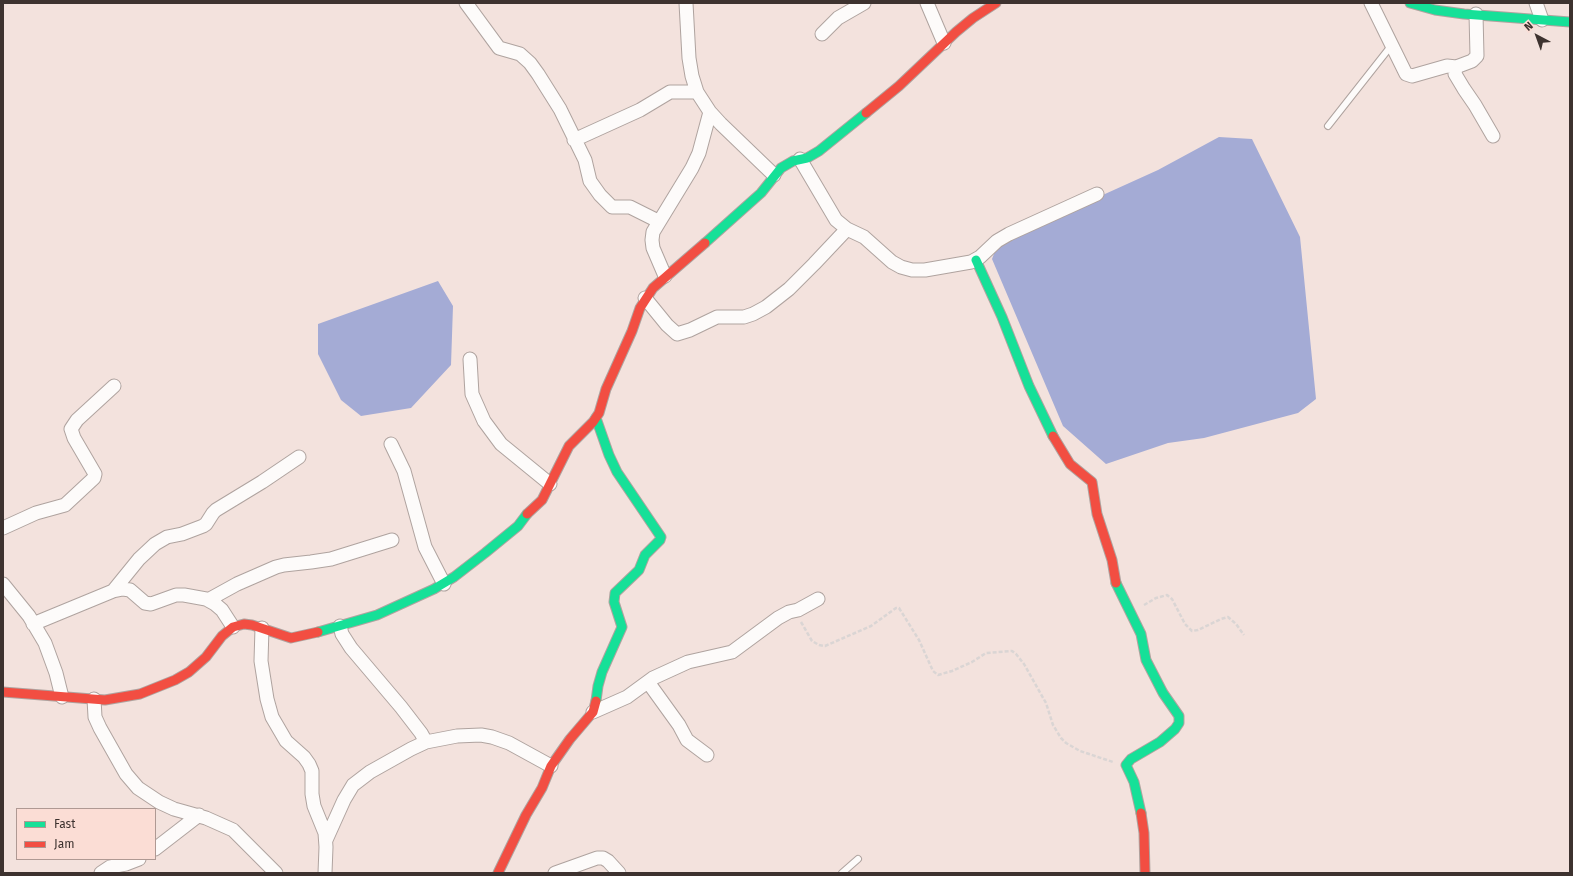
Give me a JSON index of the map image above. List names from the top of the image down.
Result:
{
  "legend": ["Fast", "Jam"],
  "north": "top left"
}
